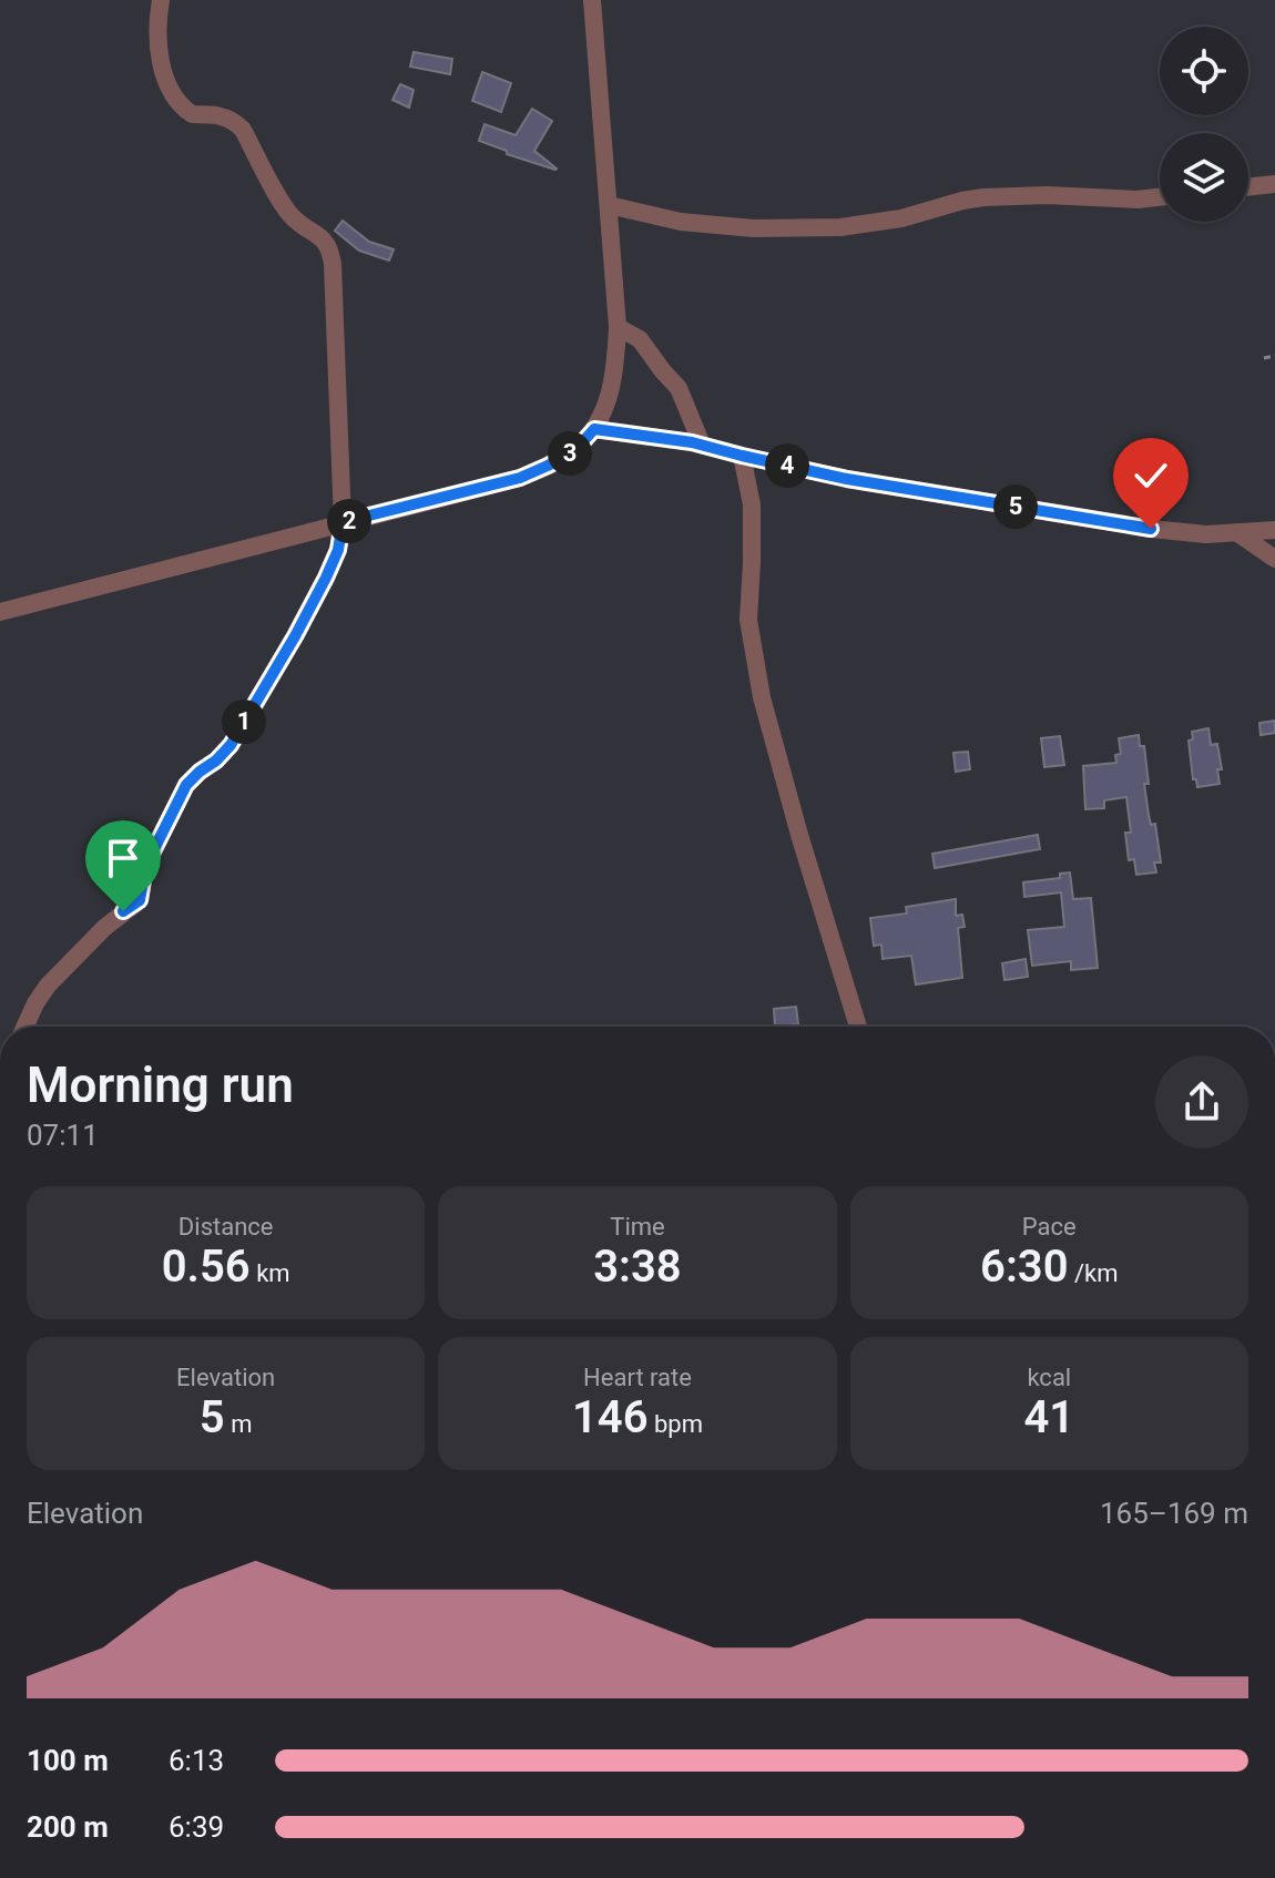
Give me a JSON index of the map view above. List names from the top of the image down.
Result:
{
  "page": {
    "pins": [
      "3",
      "4",
      "5",
      "2",
      "1"
    ],
    "heading": ["Morning run", "07:11"],
    "stats": [
      ["Distance", "0.56 km"],
      ["Time", "3:38"],
      ["Pace", "6:30 /km"],
      ["Elevation", "5 m"],
      ["Heart rate", "146 bpm"],
      ["kcal", "41"]
    ],
    "chart": ["Elevation", "165–169 m"],
    "list": [
      {
        "name": "100 m",
        "note": "6:13"
      },
      {
        "name": "200 m",
        "note": "6:39"
      }
    ]
  }
}
